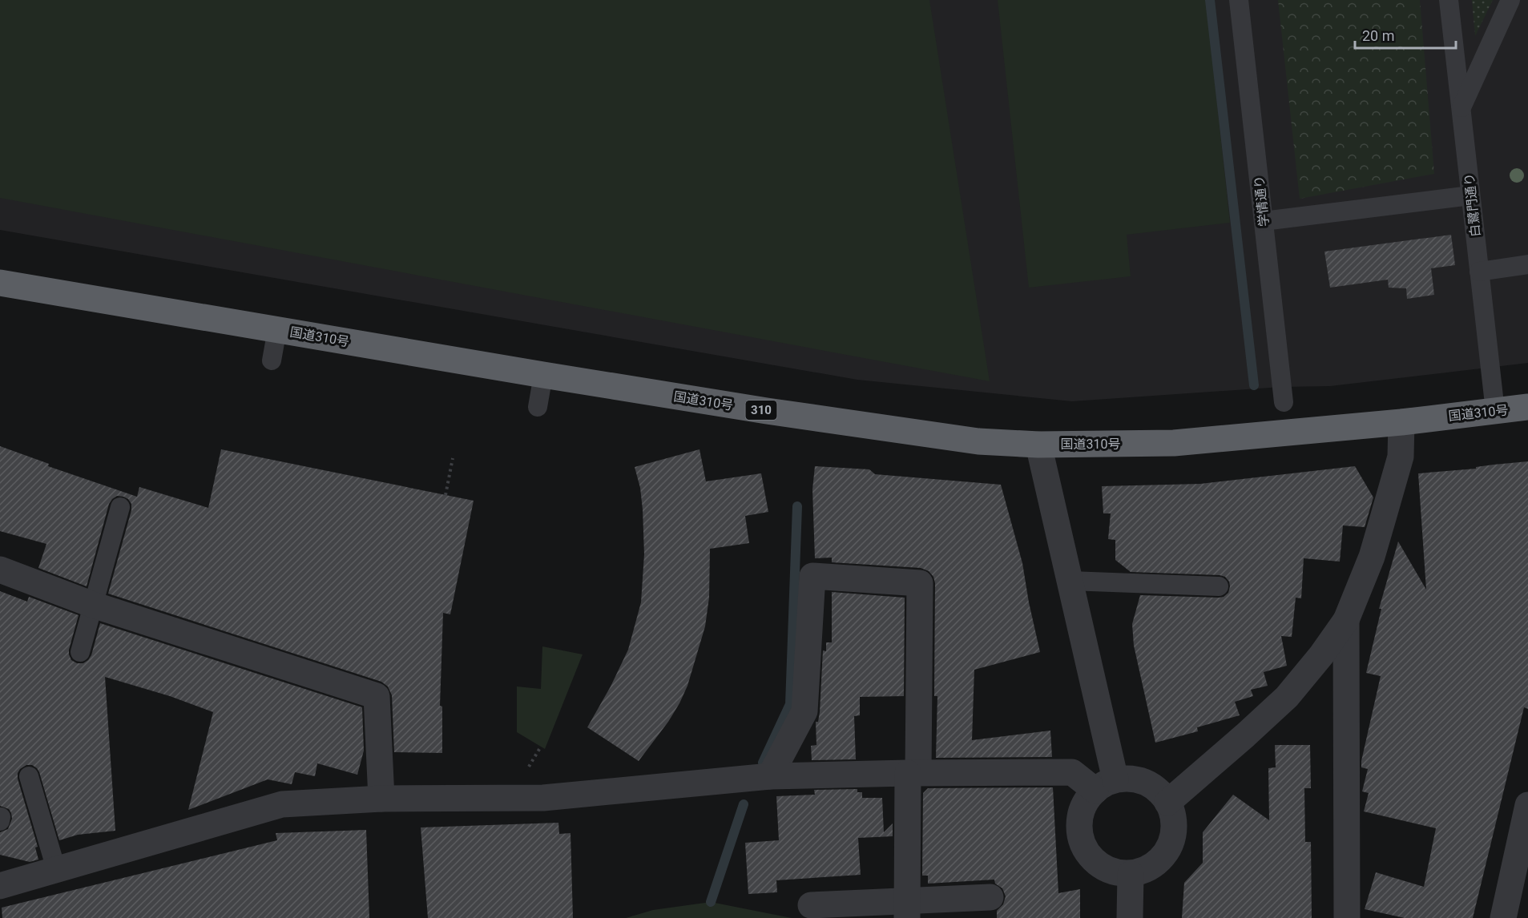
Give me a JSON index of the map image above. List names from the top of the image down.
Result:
{
  "streets": {
    "highway": ["国道310号", "310"],
    "lane": ["学情通り", "白鷺門通り"]
  },
  "crossings": [
    ["白鷺門通り", "国道310号"]
  ],
  "scale_bar": "20 m"
}
